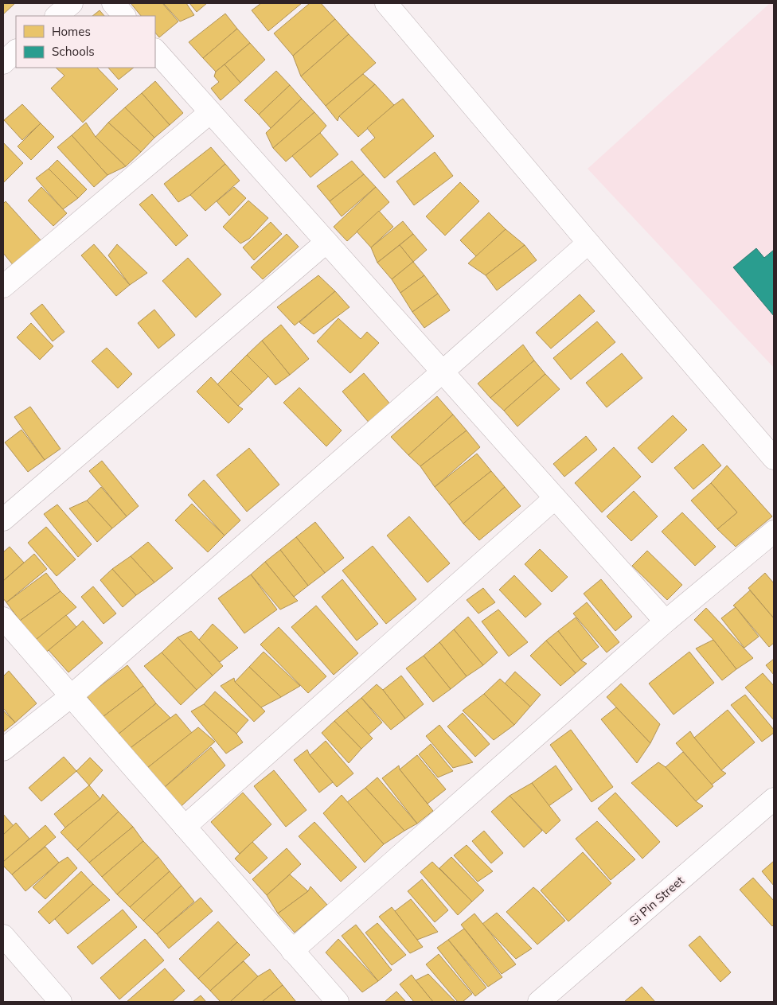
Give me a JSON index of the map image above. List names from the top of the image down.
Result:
{
  "streets": {
    "street": ["Si Pin Street"]
  },
  "legend": ["Homes", "Schools"]
}
